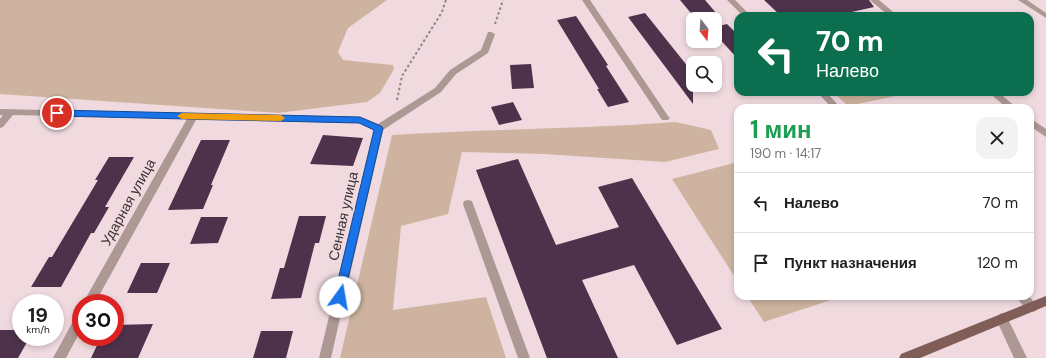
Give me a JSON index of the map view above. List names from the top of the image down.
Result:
{
  "streets": {
    "street": ["Ударная улица", "Сенная улица"]
  },
  "north": "bottom",
  "page": {
    "turn": ["70 m", "Налево"],
    "heading": ["1 мин", "190 m · 14:17"],
    "list": [
      {
        "name": "Налево",
        "value": "70 m"
      },
      {
        "name": "Пункт назначения",
        "value": "120 m"
      }
    ],
    "speed": "19 km/h",
    "limit": "30"
  }
}
